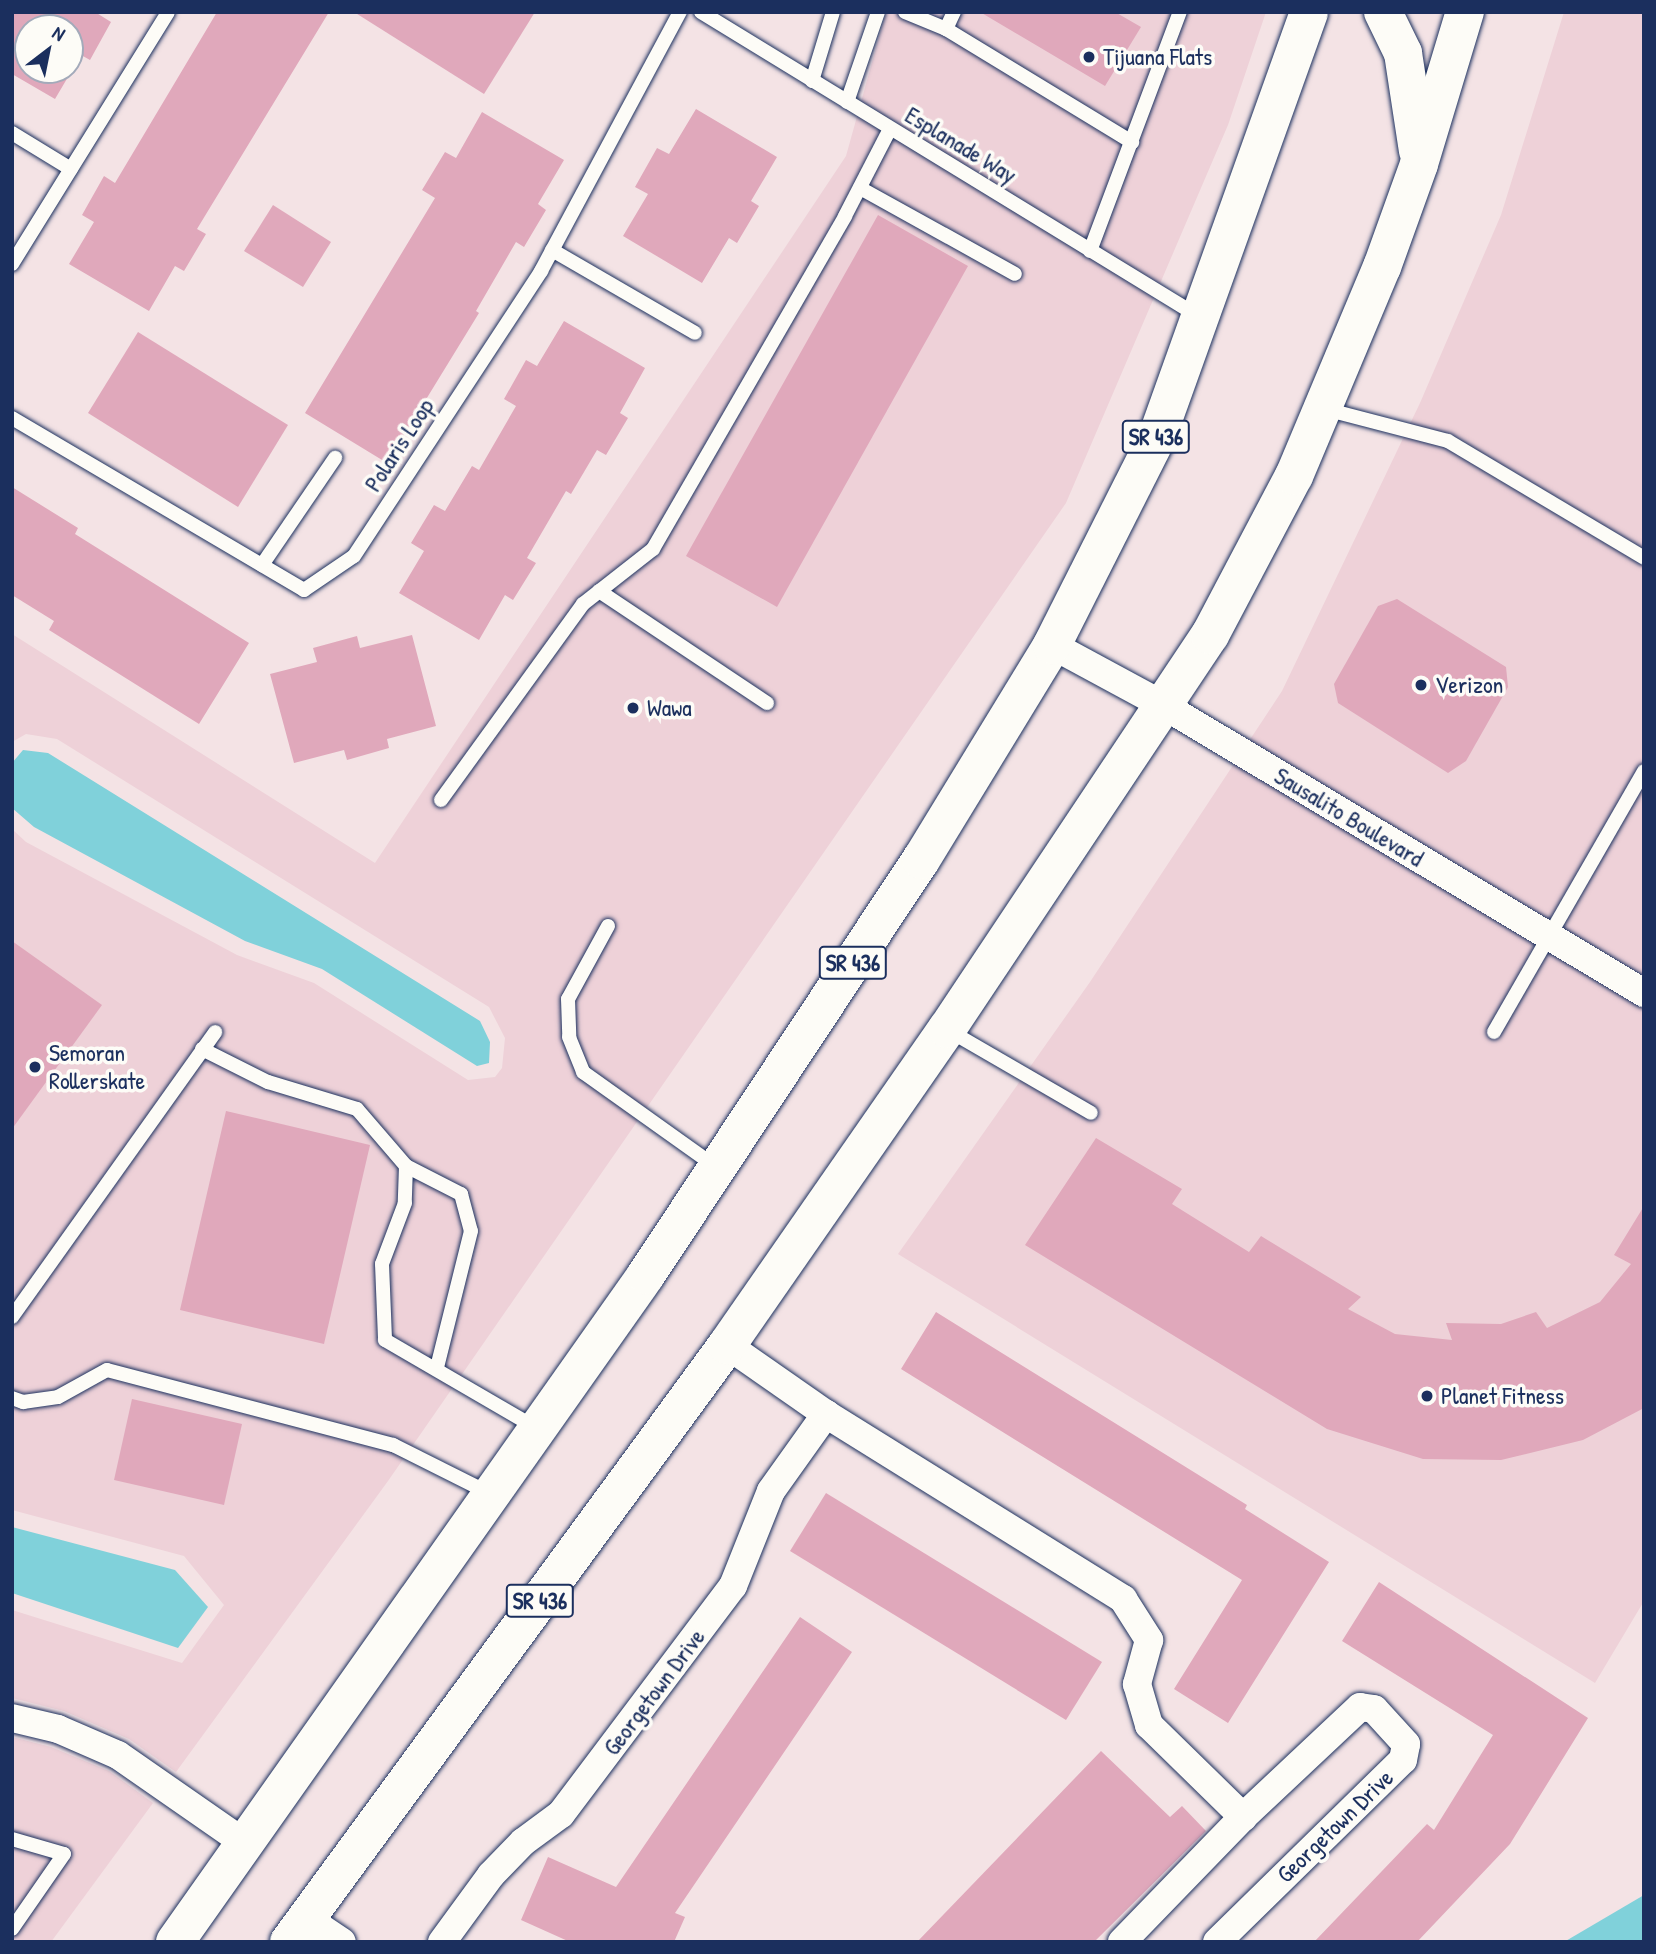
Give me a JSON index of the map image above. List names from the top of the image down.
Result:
{
  "streets": {
    "main road": ["SR 436"],
    "street": ["Sausalito Boulevard", "Georgetown Drive"],
    "lane": ["Esplanade Way", "Polaris Loop"]
  },
  "crossings": [
    ["Esplanade Way", "SR 436"],
    ["SR 436", "Sausalito Boulevard"]
  ],
  "places": [
    "Tijuana Flats",
    "Verizon",
    "Wawa",
    "Semoran Rollerskate",
    "Planet Fitness"
  ],
  "north": "top right"
}
